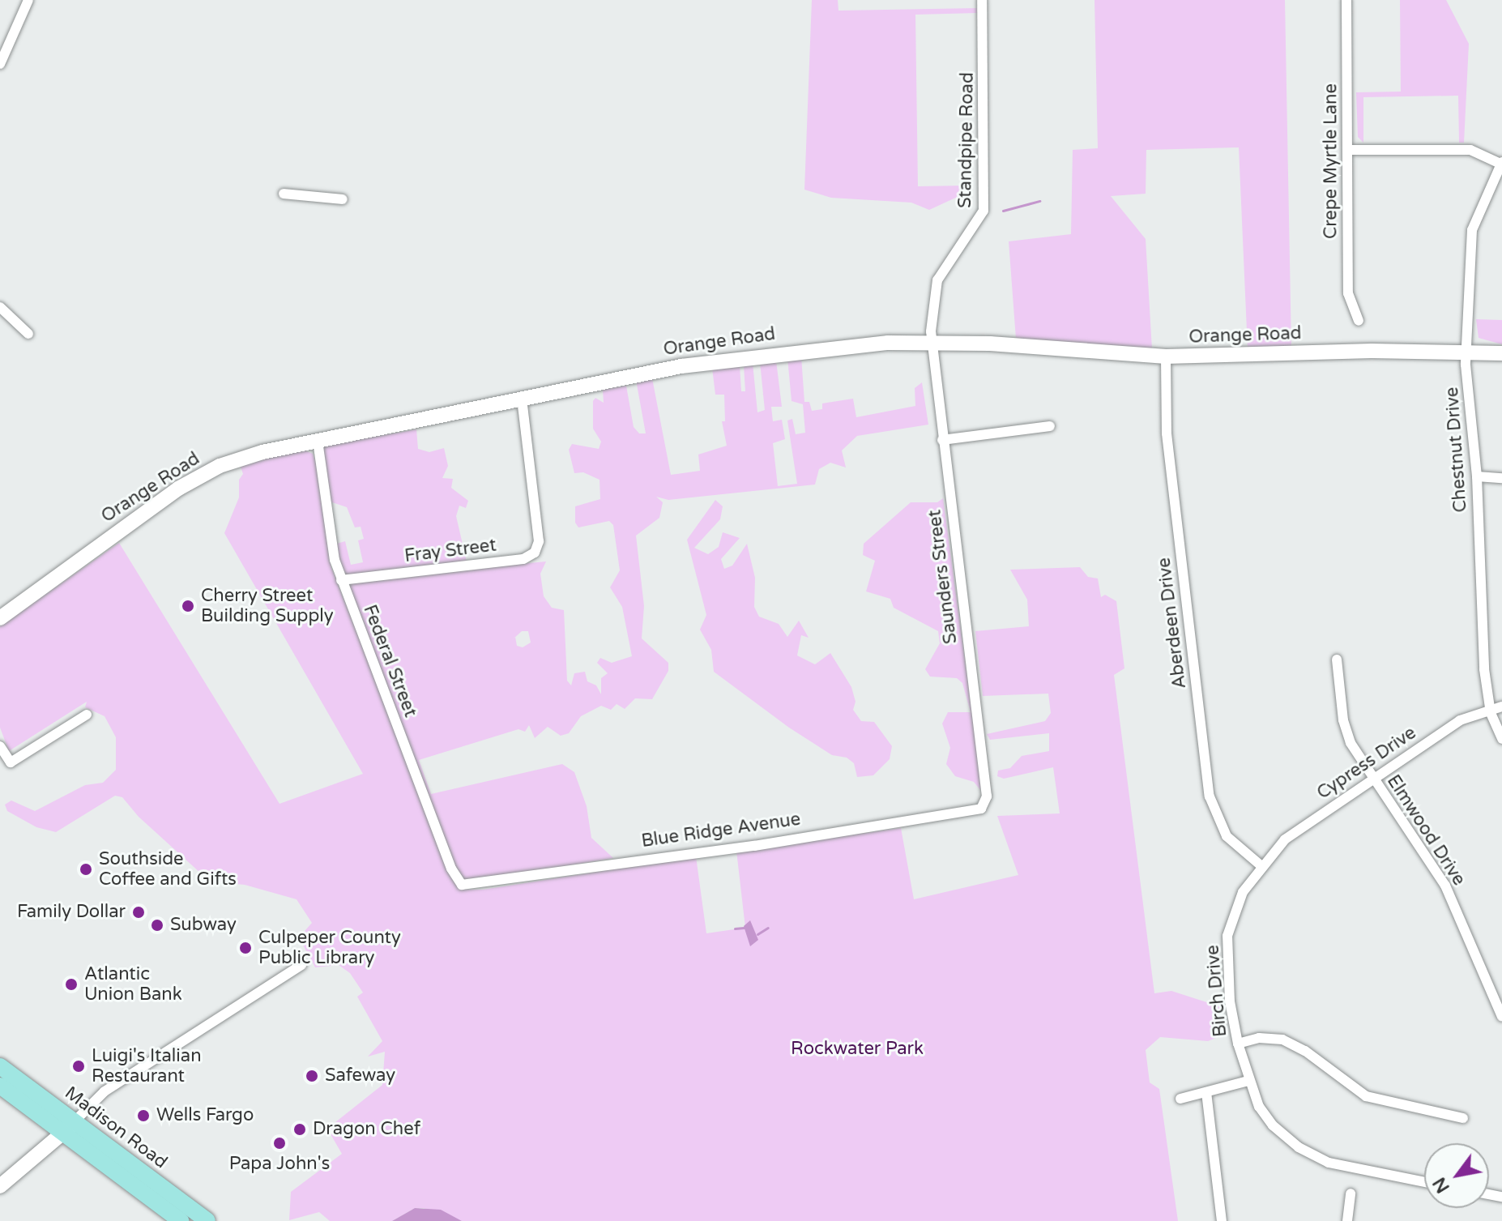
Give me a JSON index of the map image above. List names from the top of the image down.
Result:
{
  "streets": {
    "main road": ["Orange Road", "Madison Road"],
    "street": [
      "Standpipe Road",
      "Crepe Myrtle Lane",
      "Chestnut Drive",
      "Fray Street",
      "Saunders Street",
      "Aberdeen Drive",
      "Federal Street",
      "Cypress Drive",
      "Blue Ridge Avenue",
      "Elmwood Drive",
      "Birch Drive"
    ]
  },
  "crossings": [
    ["Standpipe Road", "Orange Road"],
    ["Standpipe Road", "Saunders Street"],
    ["Orange Road", "Chestnut Drive"],
    ["Orange Road", "Fray Street"],
    ["Orange Road", "Saunders Street"],
    ["Orange Road", "Aberdeen Drive"],
    ["Orange Road", "Federal Street"],
    ["Chestnut Drive", "Cypress Drive"],
    ["Fray Street", "Federal Street"],
    ["Saunders Street", "Blue Ridge Avenue"],
    ["Aberdeen Drive", "Cypress Drive"],
    ["Aberdeen Drive", "Birch Drive"],
    ["Federal Street", "Blue Ridge Avenue"],
    ["Cypress Drive", "Elmwood Drive"],
    ["Cypress Drive", "Birch Drive"]
  ],
  "parks": ["Rockwater Park"],
  "places": [
    "Cherry Street Building Supply",
    "Southside Coffee and Gifts",
    "Family Dollar",
    "Subway",
    "Culpeper County Public Library",
    "Atlantic Union Bank",
    "Luigi's Italian Restaurant",
    "Safeway",
    "Wells Fargo",
    "Dragon Chef",
    "Papa John's"
  ],
  "north": "bottom left"
}
